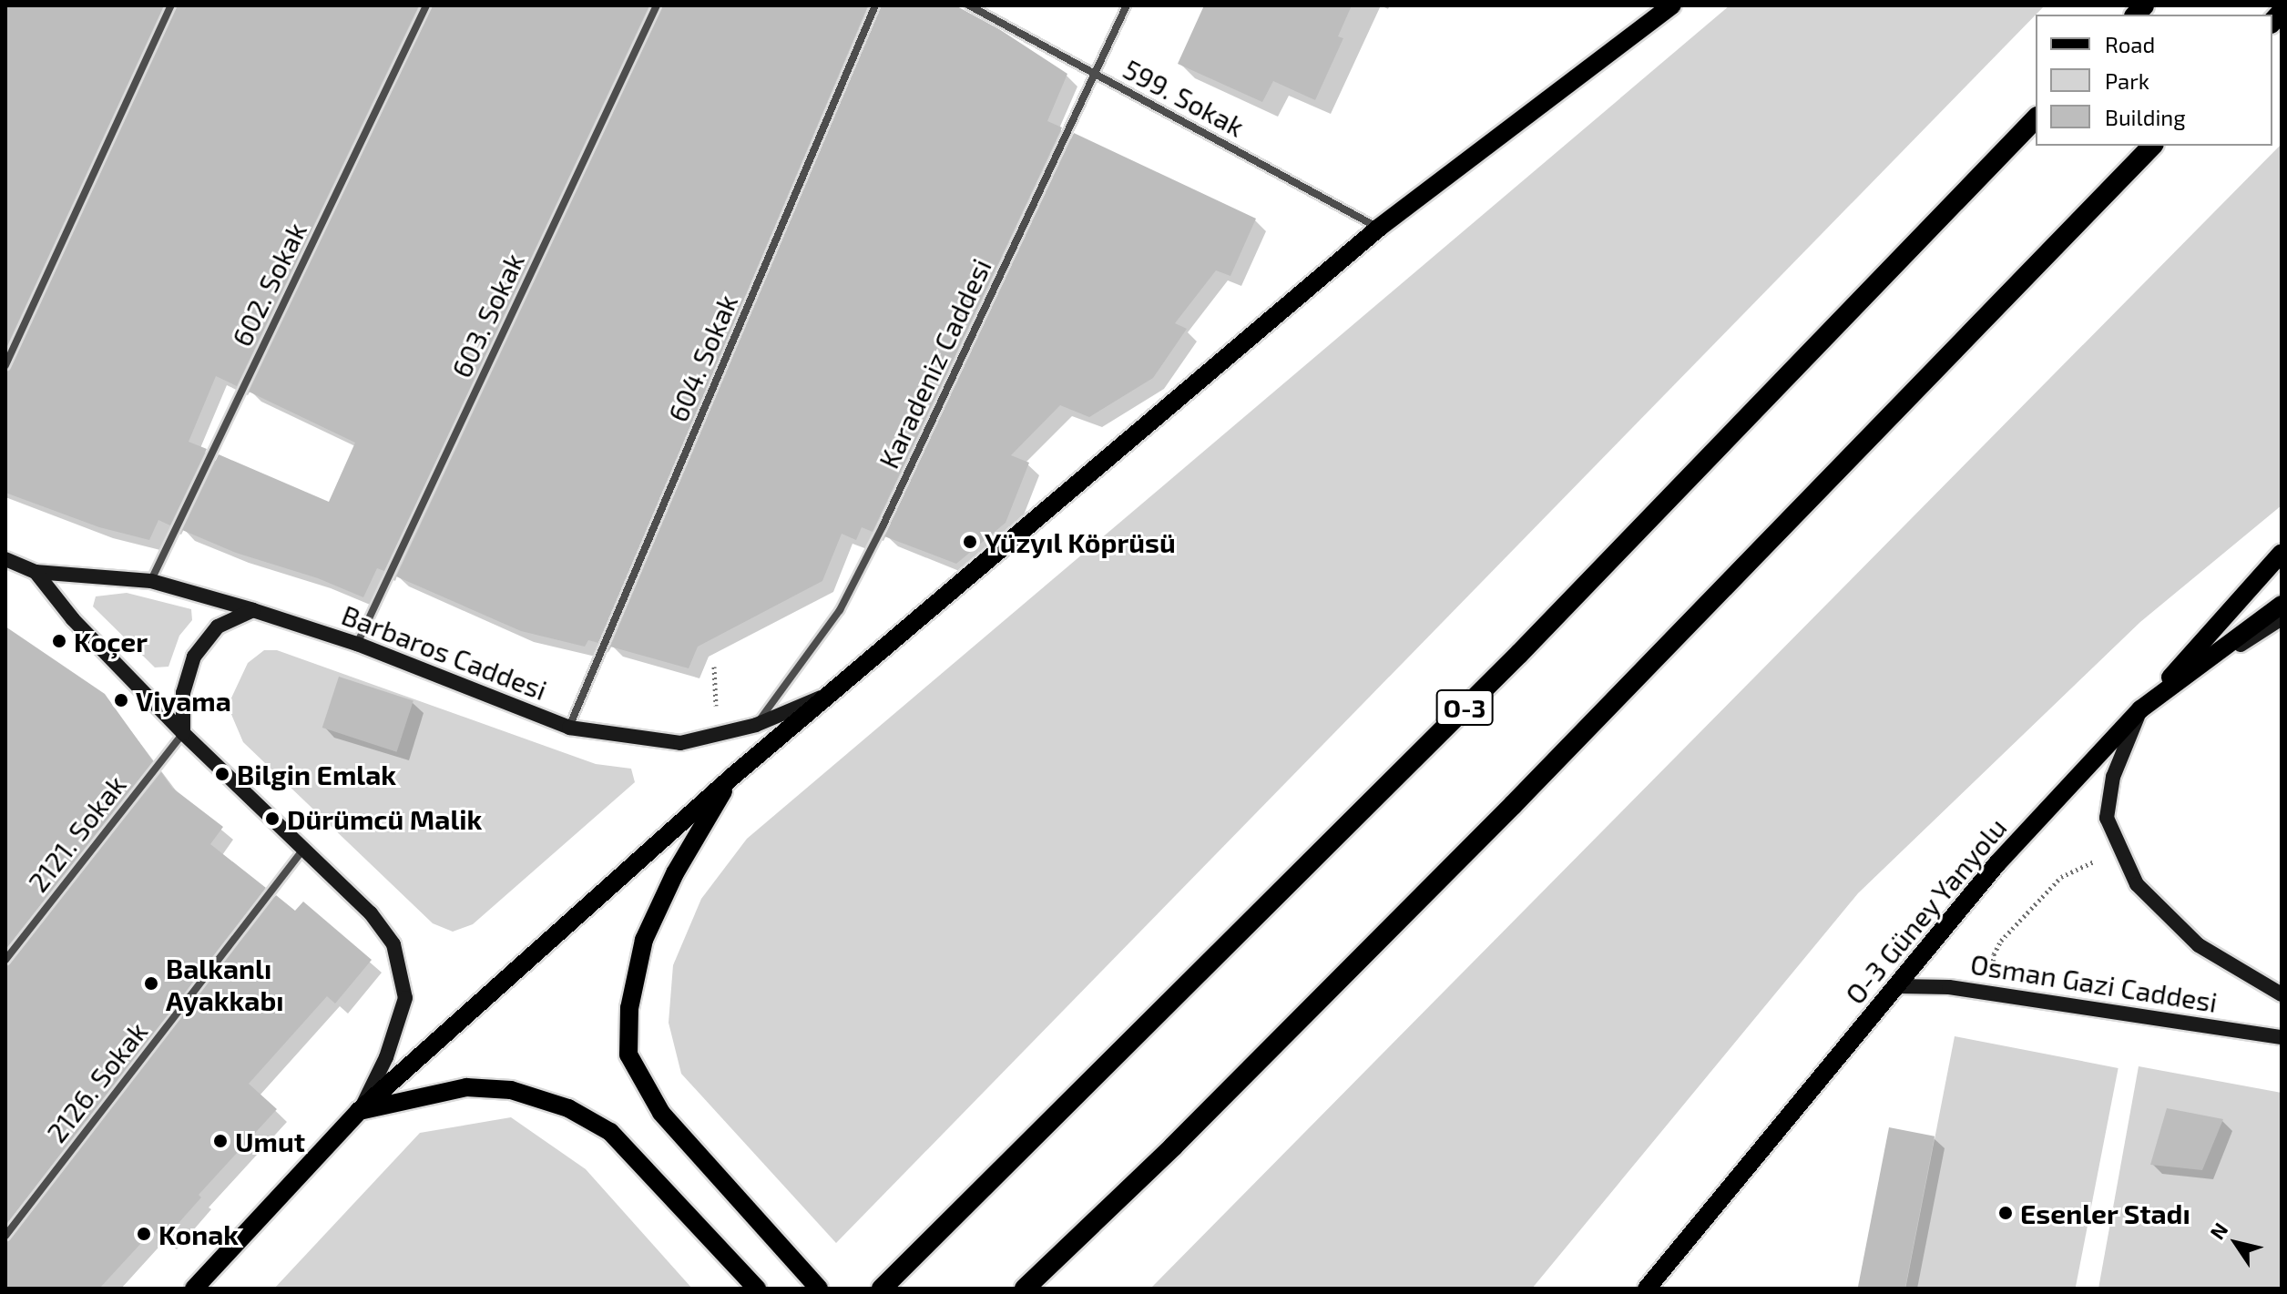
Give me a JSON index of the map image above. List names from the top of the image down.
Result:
{
  "streets": {
    "highway": ["O-3"],
    "main road": ["Barbaros Caddesi", "O-3 Güney Yanyolu", "Osman Gazi Caddesi"],
    "street": [
      "599. Sokak",
      "602. Sokak",
      "603. Sokak",
      "604. Sokak",
      "Karadeniz Caddesi",
      "2121. Sokak",
      "2126. Sokak"
    ]
  },
  "crossings": [
    ["599. Sokak", "Karadeniz Caddesi"],
    ["602. Sokak", "Barbaros Caddesi"],
    ["603. Sokak", "Barbaros Caddesi"],
    ["604. Sokak", "Barbaros Caddesi"],
    ["Karadeniz Caddesi", "Barbaros Caddesi"],
    ["O-3 Güney Yanyolu", "Osman Gazi Caddesi"]
  ],
  "places": [
    "Yüzyıl Köprüsü",
    "Koçer",
    "Viyama",
    "Bilgin Emlak",
    "Dürümcü Malik",
    "Balkanlı Ayakkabı",
    "Umut",
    "Esenler Stadı",
    "Konak"
  ],
  "legend": ["Road", "Park", "Building"],
  "north": "top left"
}
